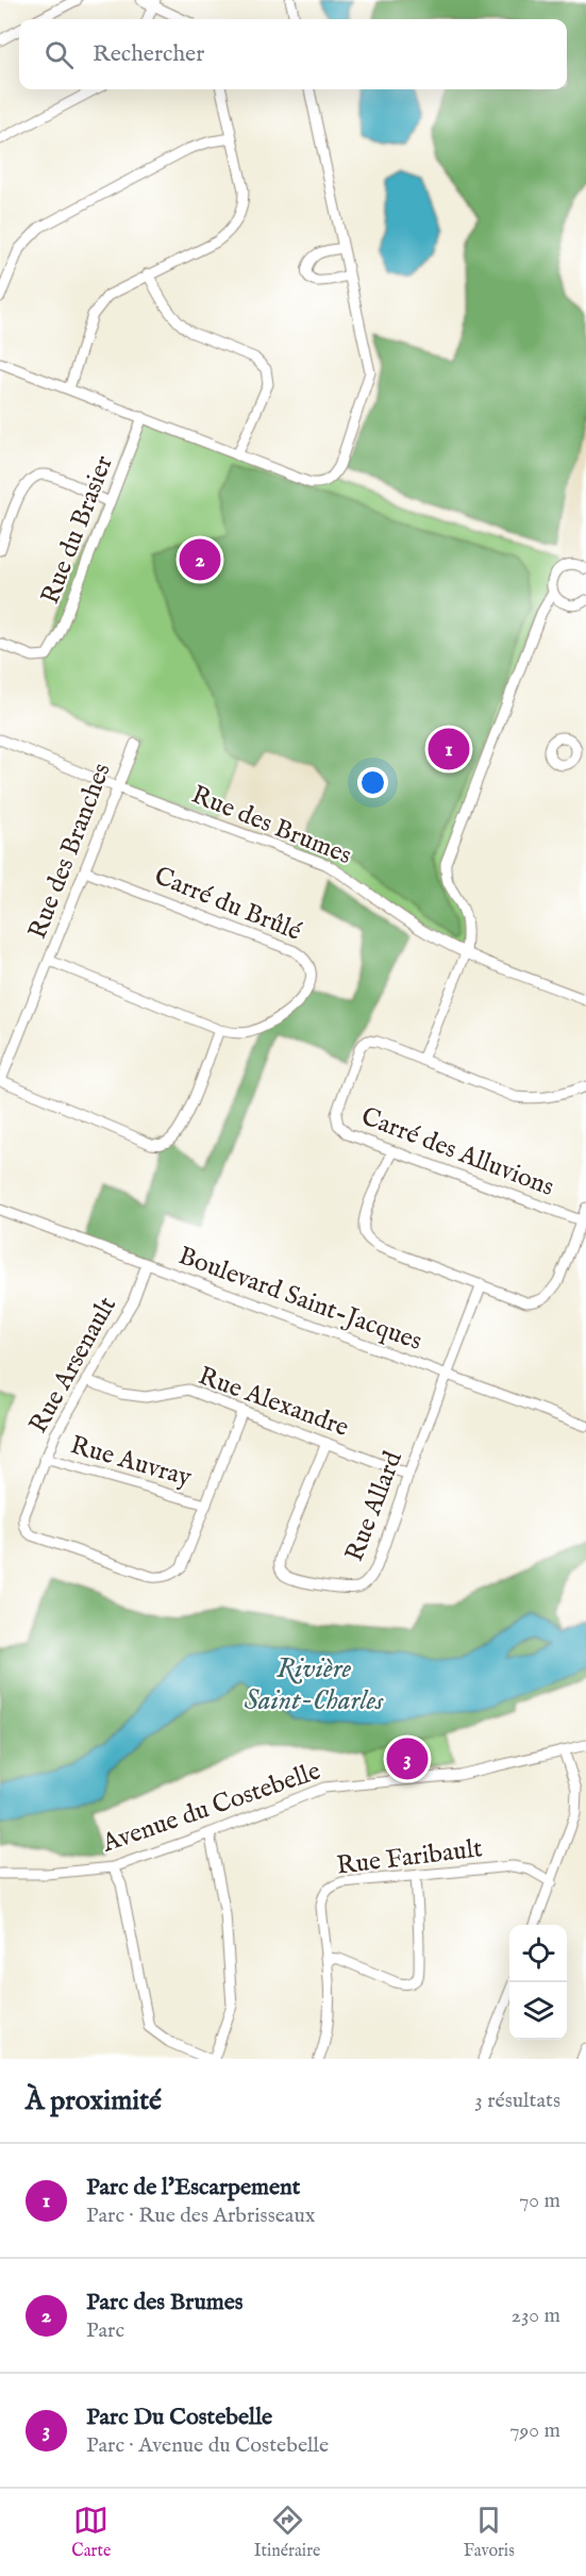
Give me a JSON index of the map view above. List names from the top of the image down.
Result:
{
  "streets": {
    "street": [
      "Rue du Brasier",
      "Rue des Brumes",
      "Rue des Branches",
      "Carré du Brûlé",
      "Carré des Alluvions",
      "Boulevard Saint-Jacques",
      "Rue Arsenault",
      "Rue Alexandre",
      "Rue Auvray",
      "Rue Allard",
      "Avenue du Costebelle",
      "Rue Faribault"
    ]
  },
  "crossings": [
    ["Rue des Brumes", "Rue des Branches"],
    ["Rue des Branches", "Carré du Brûlé"],
    ["Boulevard Saint-Jacques", "Rue Arsenault"],
    ["Boulevard Saint-Jacques", "Rue Allard"],
    ["Rue Arsenault", "Rue Alexandre"],
    ["Rue Arsenault", "Rue Auvray"],
    ["Rue Alexandre", "Rue Allard"]
  ],
  "water": ["Rivière Saint-Charles"],
  "page": {
    "search": "Rechercher",
    "pins": ["2", "1", "3"],
    "heading": ["À proximité", "3 résultats"],
    "list": [
      {
        "mark": "1",
        "name": "Parc de l'Escarpement",
        "note": "Parc · Rue des Arbrisseaux",
        "value": "70 m"
      },
      {
        "mark": "2",
        "name": "Parc des Brumes",
        "note": "Parc",
        "value": "230 m"
      },
      {
        "mark": "3",
        "name": "Parc Du Costebelle",
        "note": "Parc · Avenue du Costebelle",
        "value": "790 m"
      }
    ],
    "nav": ["Carte", "Itinéraire", "Favoris"]
  }
}
